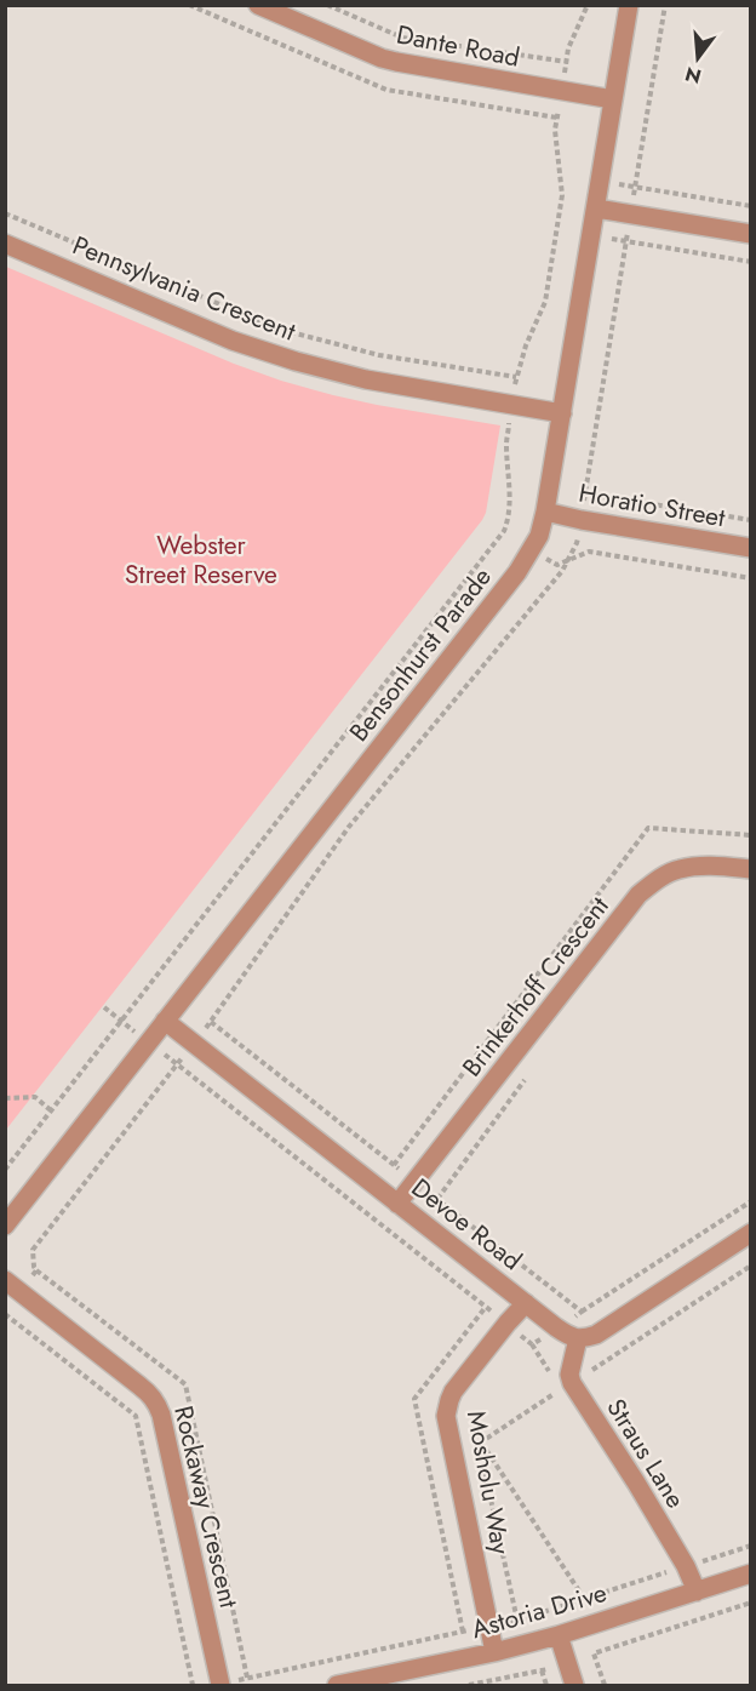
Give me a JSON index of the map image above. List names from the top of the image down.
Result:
{
  "streets": {
    "street": [
      "Dante Road",
      "Pennsylvania Crescent",
      "Horatio Street",
      "Bensonhurst Parade",
      "Brinkerhoff Crescent",
      "Devoe Road",
      "Straus Lane",
      "Mosholu Way",
      "Rockaway Crescent",
      "Astoria Drive"
    ]
  },
  "crossings": [
    ["Dante Road", "Bensonhurst Parade"],
    ["Pennsylvania Crescent", "Bensonhurst Parade"],
    ["Horatio Street", "Bensonhurst Parade"],
    ["Bensonhurst Parade", "Devoe Road"],
    ["Brinkerhoff Crescent", "Devoe Road"],
    ["Devoe Road", "Mosholu Way"],
    ["Straus Lane", "Astoria Drive"],
    ["Mosholu Way", "Astoria Drive"]
  ],
  "parks": ["Webster Street Reserve"],
  "north": "bottom"
}
